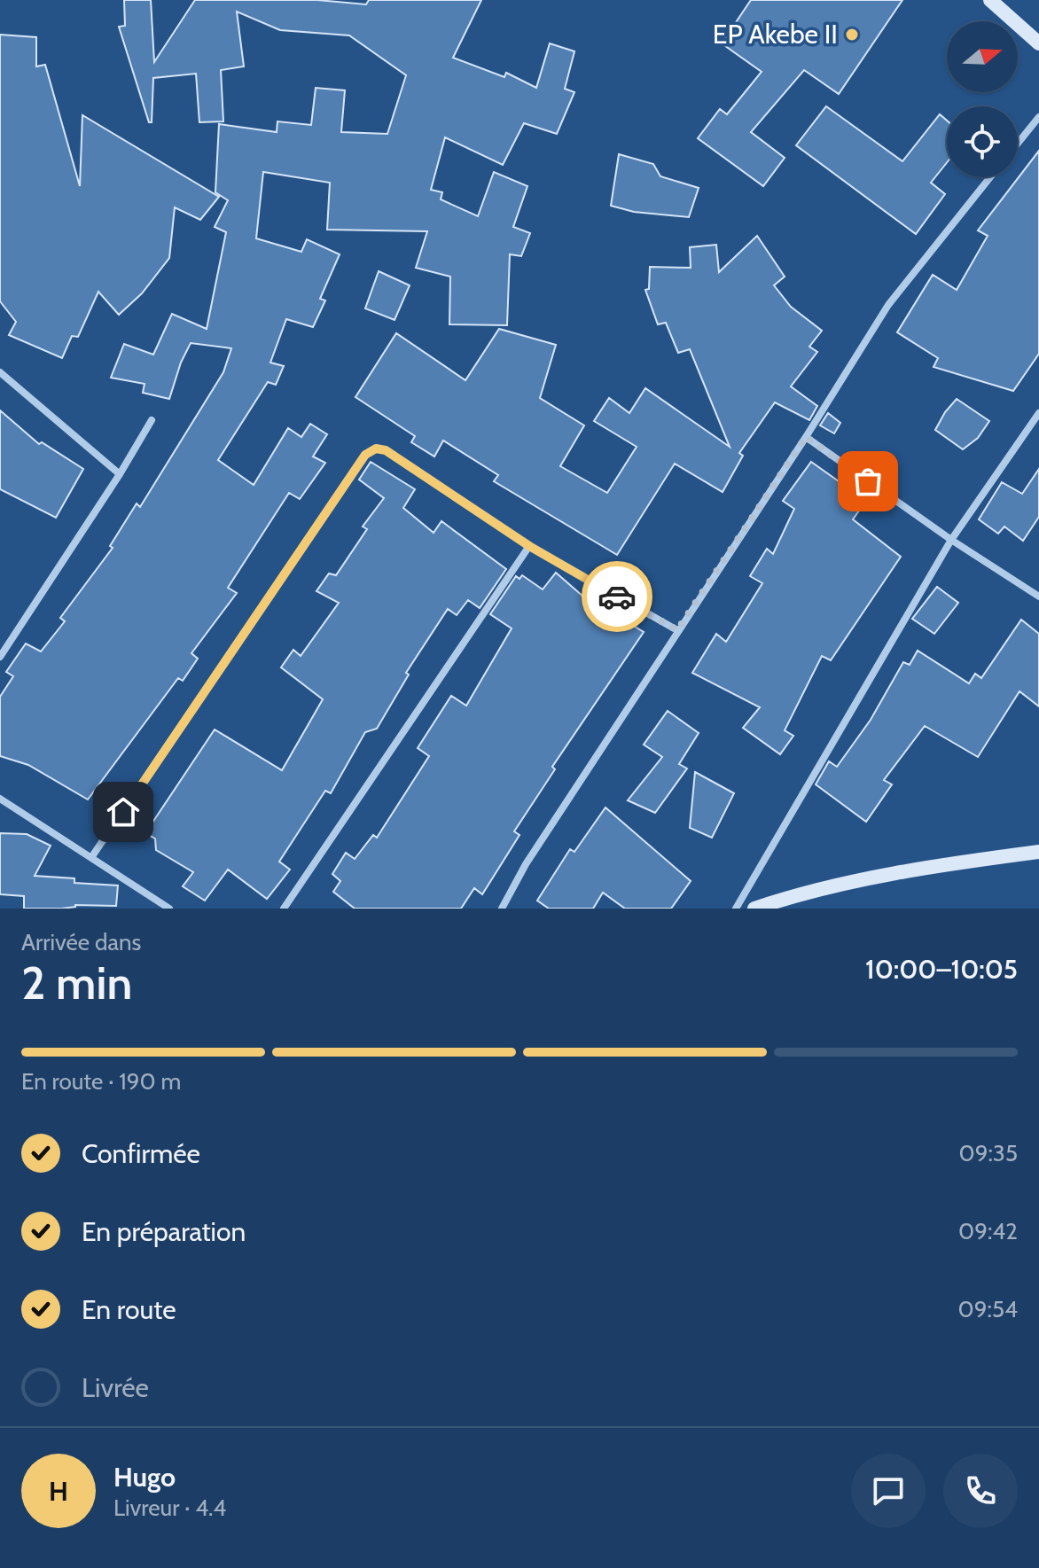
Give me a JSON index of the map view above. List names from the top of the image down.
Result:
{
  "places": ["EP Akebe II"],
  "north": "right",
  "page": {
    "heading": ["2 min", "Arrivée dans", "10:00–10:05"],
    "panel": ["Hugo", "Livreur · 4.4"],
    "bar": "En route · 190 m",
    "list": [
      ["Confirmée", "09:35"],
      ["En préparation", "09:42"],
      ["En route", "09:54"],
      "Livrée"
    ],
    "round": "H"
  }
}
